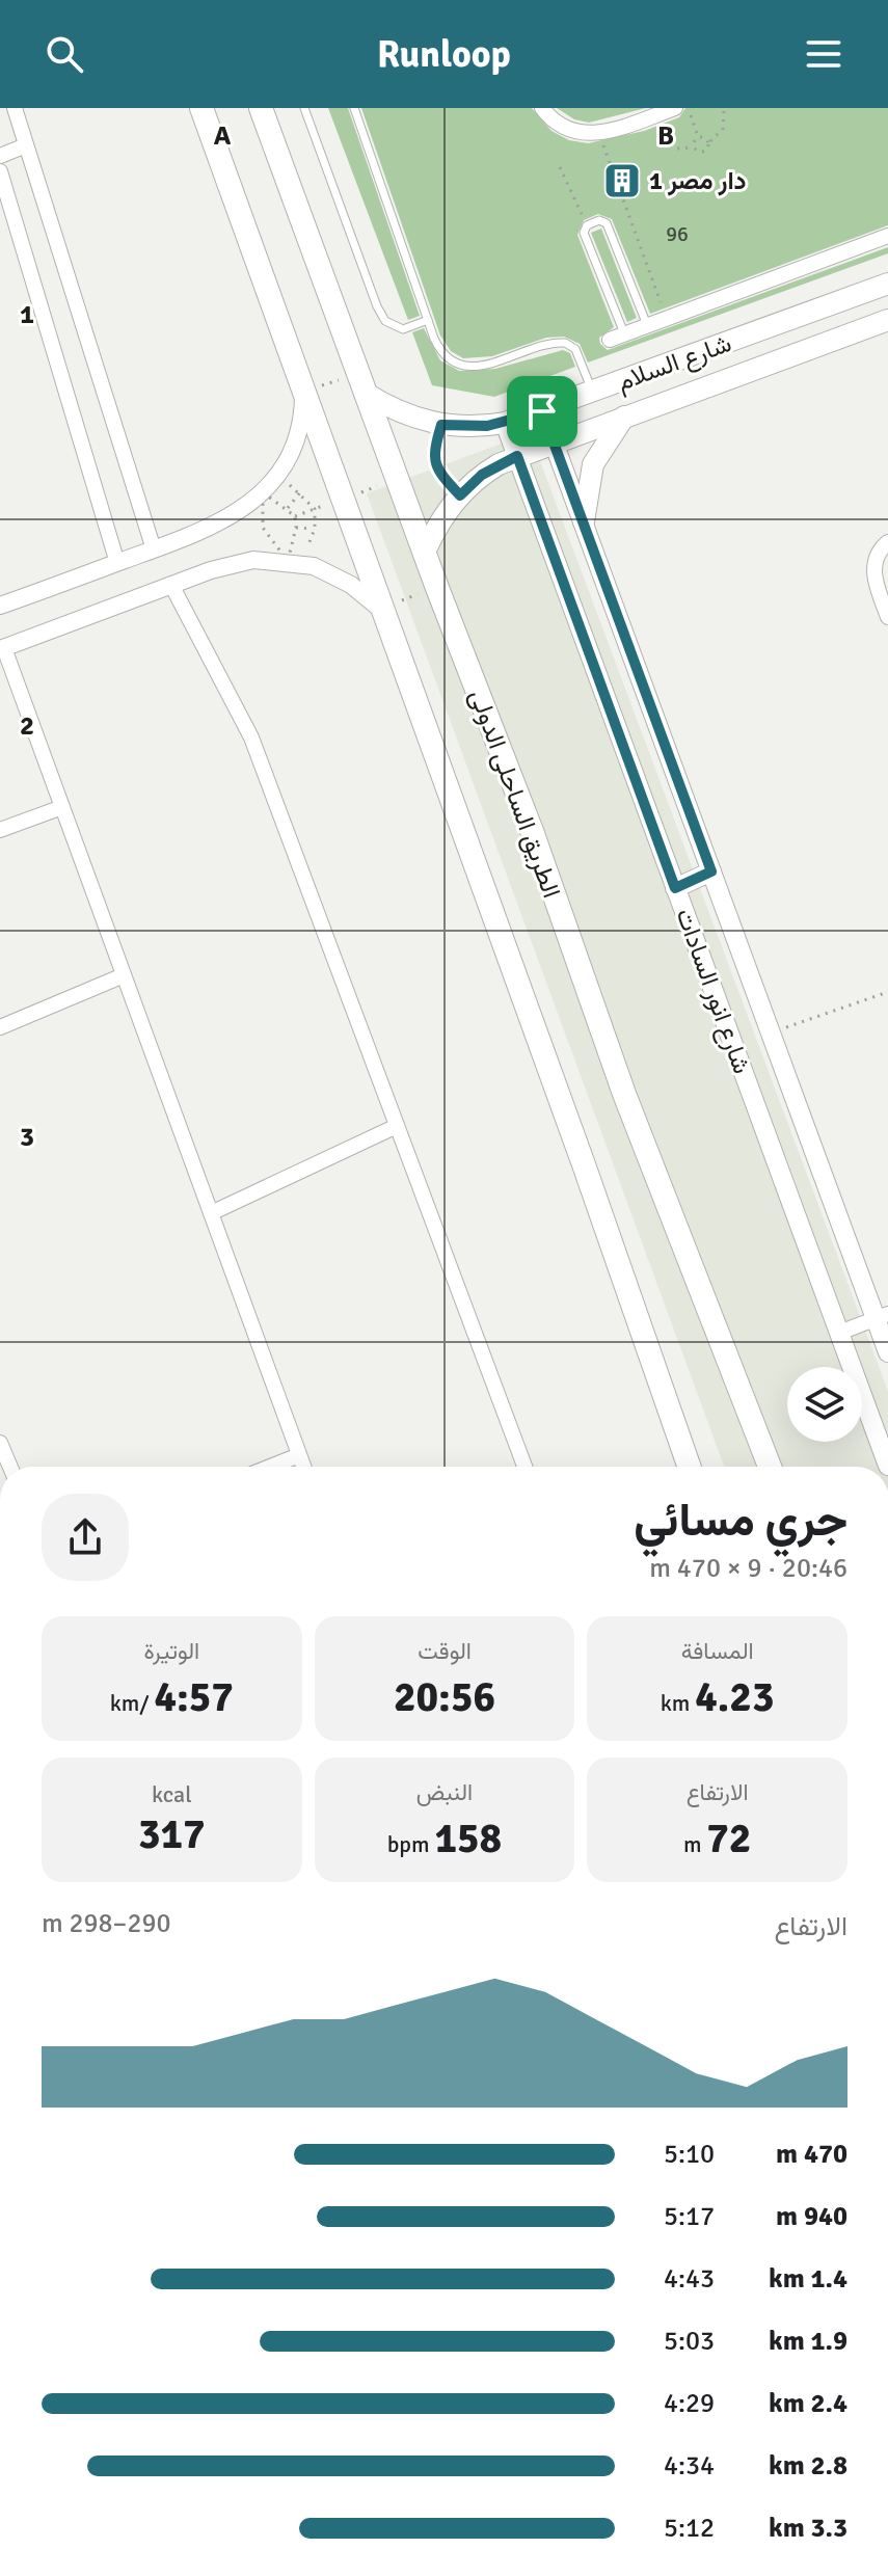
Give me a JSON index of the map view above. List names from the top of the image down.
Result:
{
  "streets": {
    "highway": ["الطريق الساحلى الدولى"],
    "main road": ["شارع السلام", "شارع انور السادات"]
  },
  "crossings": [
    ["شارع السلام", "الطريق الساحلى الدولى"],
    ["شارع السلام", "شارع انور السادات"]
  ],
  "places": {
    "building": ["دار مصر 1"]
  },
  "house_numbers": ["96"],
  "page": {
    "header": "Runloop",
    "heading": ["جري مسائي", "20:46 · 9 × 470 m"],
    "stats": [
      ["المسافة", "4.23 km"],
      ["الوقت", "20:56"],
      ["الوتيرة", "4:57 /km"],
      ["الارتفاع", "72 m"],
      ["النبض", "158 bpm"],
      ["kcal", "317"]
    ],
    "chart": ["الارتفاع", "290–298 m"],
    "list": [
      {
        "name": "470 m",
        "note": "5:10"
      },
      {
        "name": "940 m",
        "note": "5:17"
      },
      {
        "name": "1.4 km",
        "note": "4:43"
      },
      {
        "name": "1.9 km",
        "note": "5:03"
      },
      {
        "name": "2.4 km",
        "note": "4:29"
      },
      {
        "name": "2.8 km",
        "note": "4:34"
      },
      {
        "name": "3.3 km",
        "note": "5:12"
      }
    ]
  },
  "grid": {
    "columns": ["A", "B"],
    "rows": ["1", "2", "3"]
  }
}
